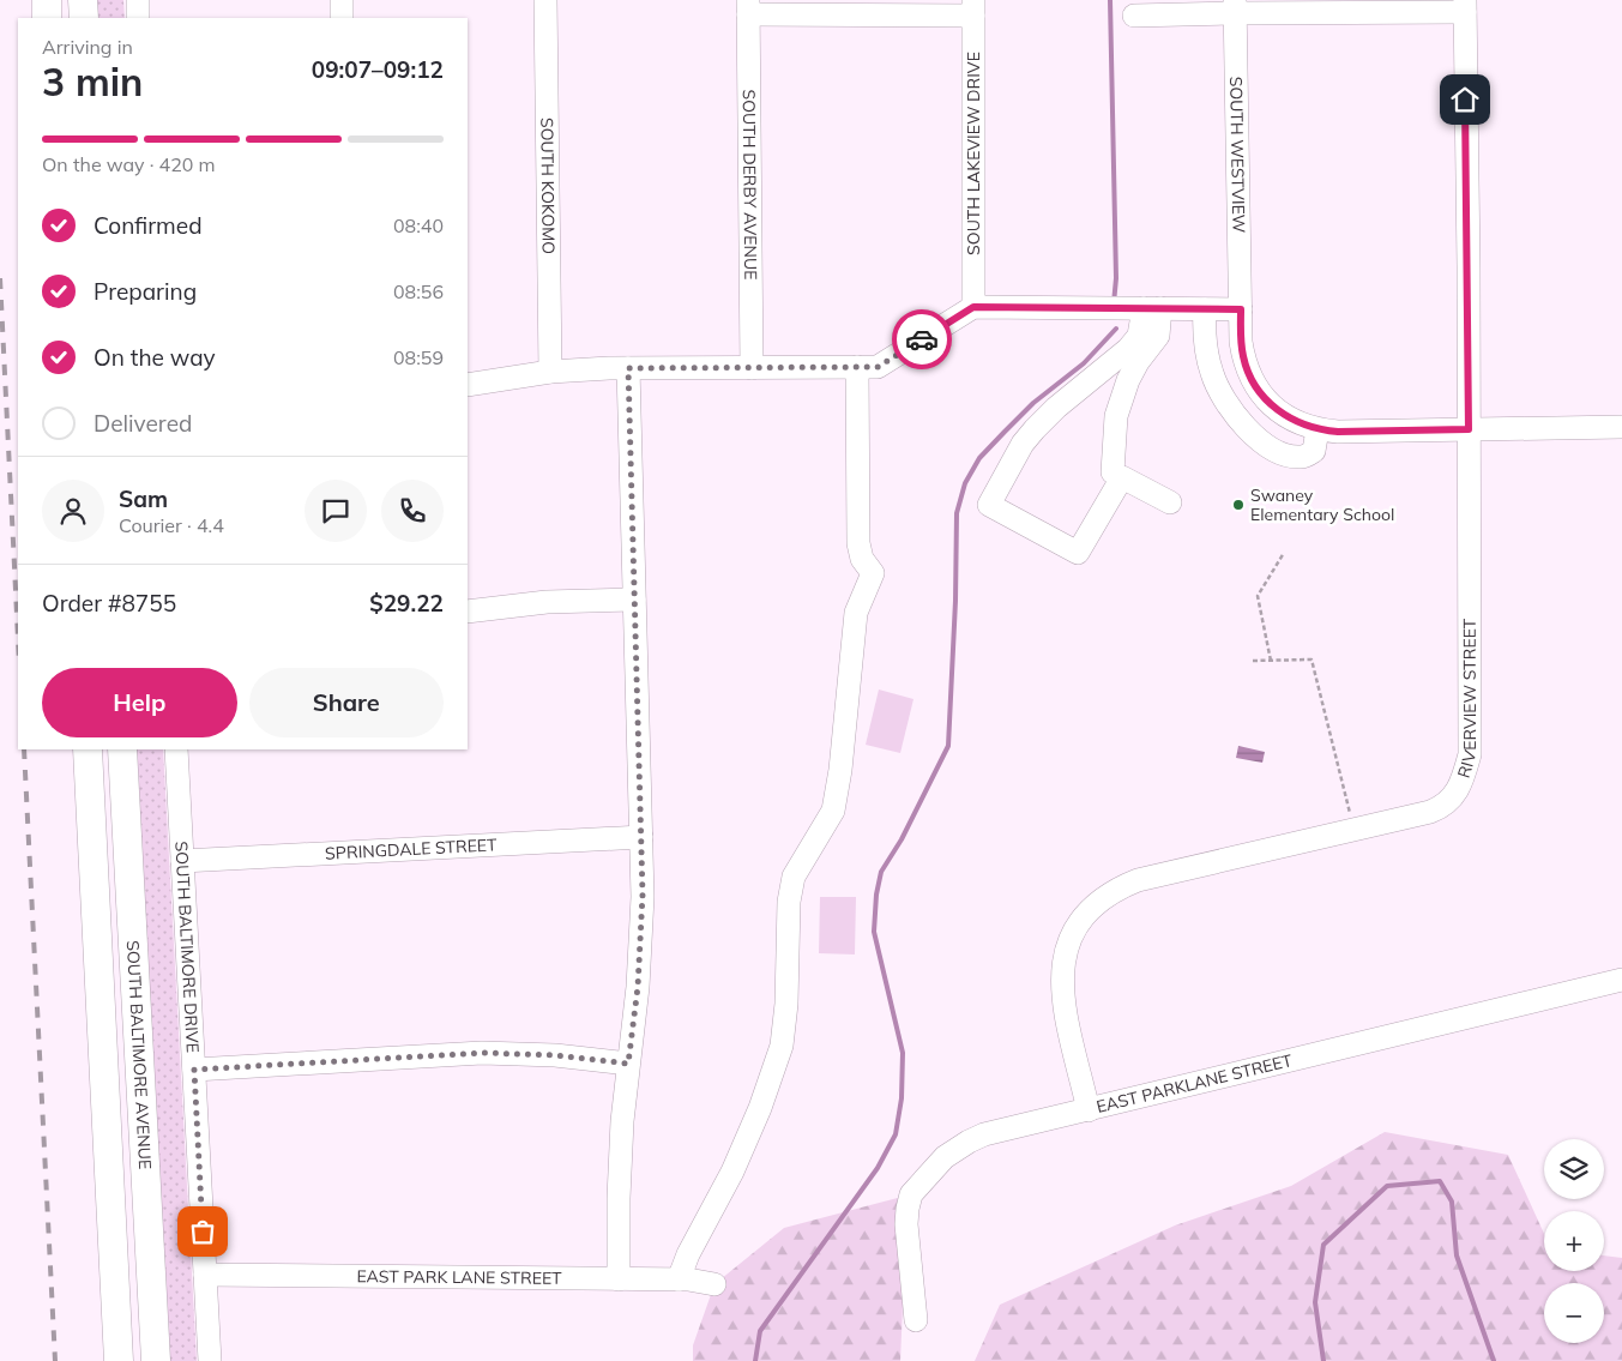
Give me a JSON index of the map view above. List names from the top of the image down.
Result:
{
  "streets": {
    "main road": ["SOUTH BALTIMORE AVENUE"],
    "street": [
      "SOUTH LAKEVIEW DRIVE",
      "SOUTH WESTVIEW",
      "SOUTH DERBY AVENUE",
      "SOUTH KOKOMO",
      "RIVERVIEW STREET",
      "SPRINGDALE STREET",
      "SOUTH BALTIMORE DRIVE",
      "EAST PARKLANE STREET",
      "EAST PARK LANE STREET"
    ]
  },
  "crossings": [
    ["SOUTH WESTVIEW", "RIVERVIEW STREET"],
    ["RIVERVIEW STREET", "EAST PARKLANE STREET"],
    ["SPRINGDALE STREET", "SOUTH BALTIMORE DRIVE"],
    ["SOUTH BALTIMORE DRIVE", "EAST PARK LANE STREET"]
  ],
  "places": ["Swaney Elementary School"],
  "page": {
    "heading": ["3 min", "Arriving in", "09:07–09:12"],
    "panel": [
      "Sam",
      "Courier · 4.4",
      "Order #8755",
      "$29.22"
    ],
    "bar": "On the way · 420 m",
    "list": [
      ["Confirmed", "08:40"],
      ["Preparing", "08:56"],
      ["On the way", "08:59"],
      "Delivered"
    ],
    "buttons": ["Help", "Share"],
    "map_buttons": ["+", "−"]
  }
}
